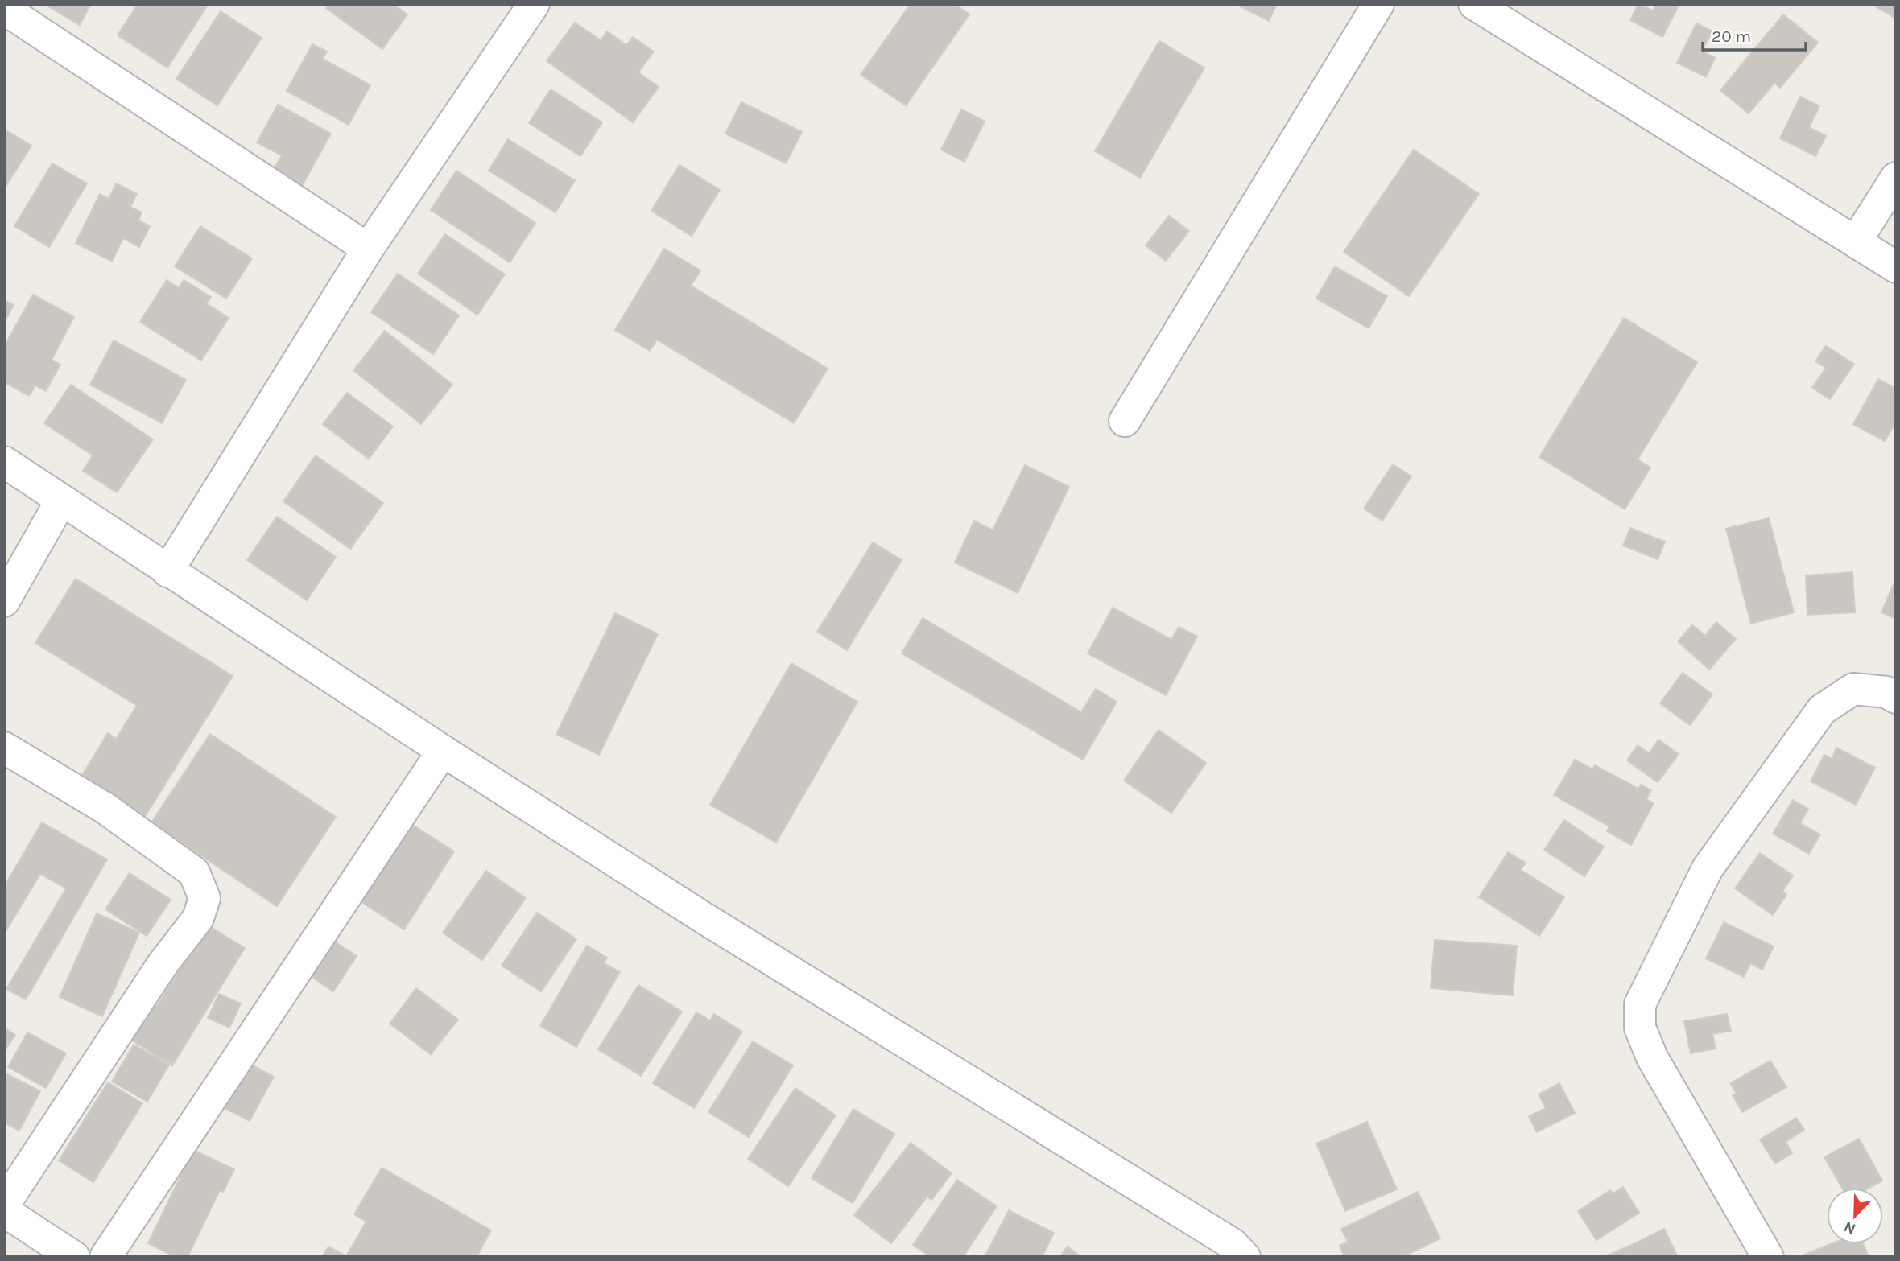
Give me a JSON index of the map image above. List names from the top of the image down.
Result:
{
  "scale_bar": "20 m",
  "north": "bottom left"
}
